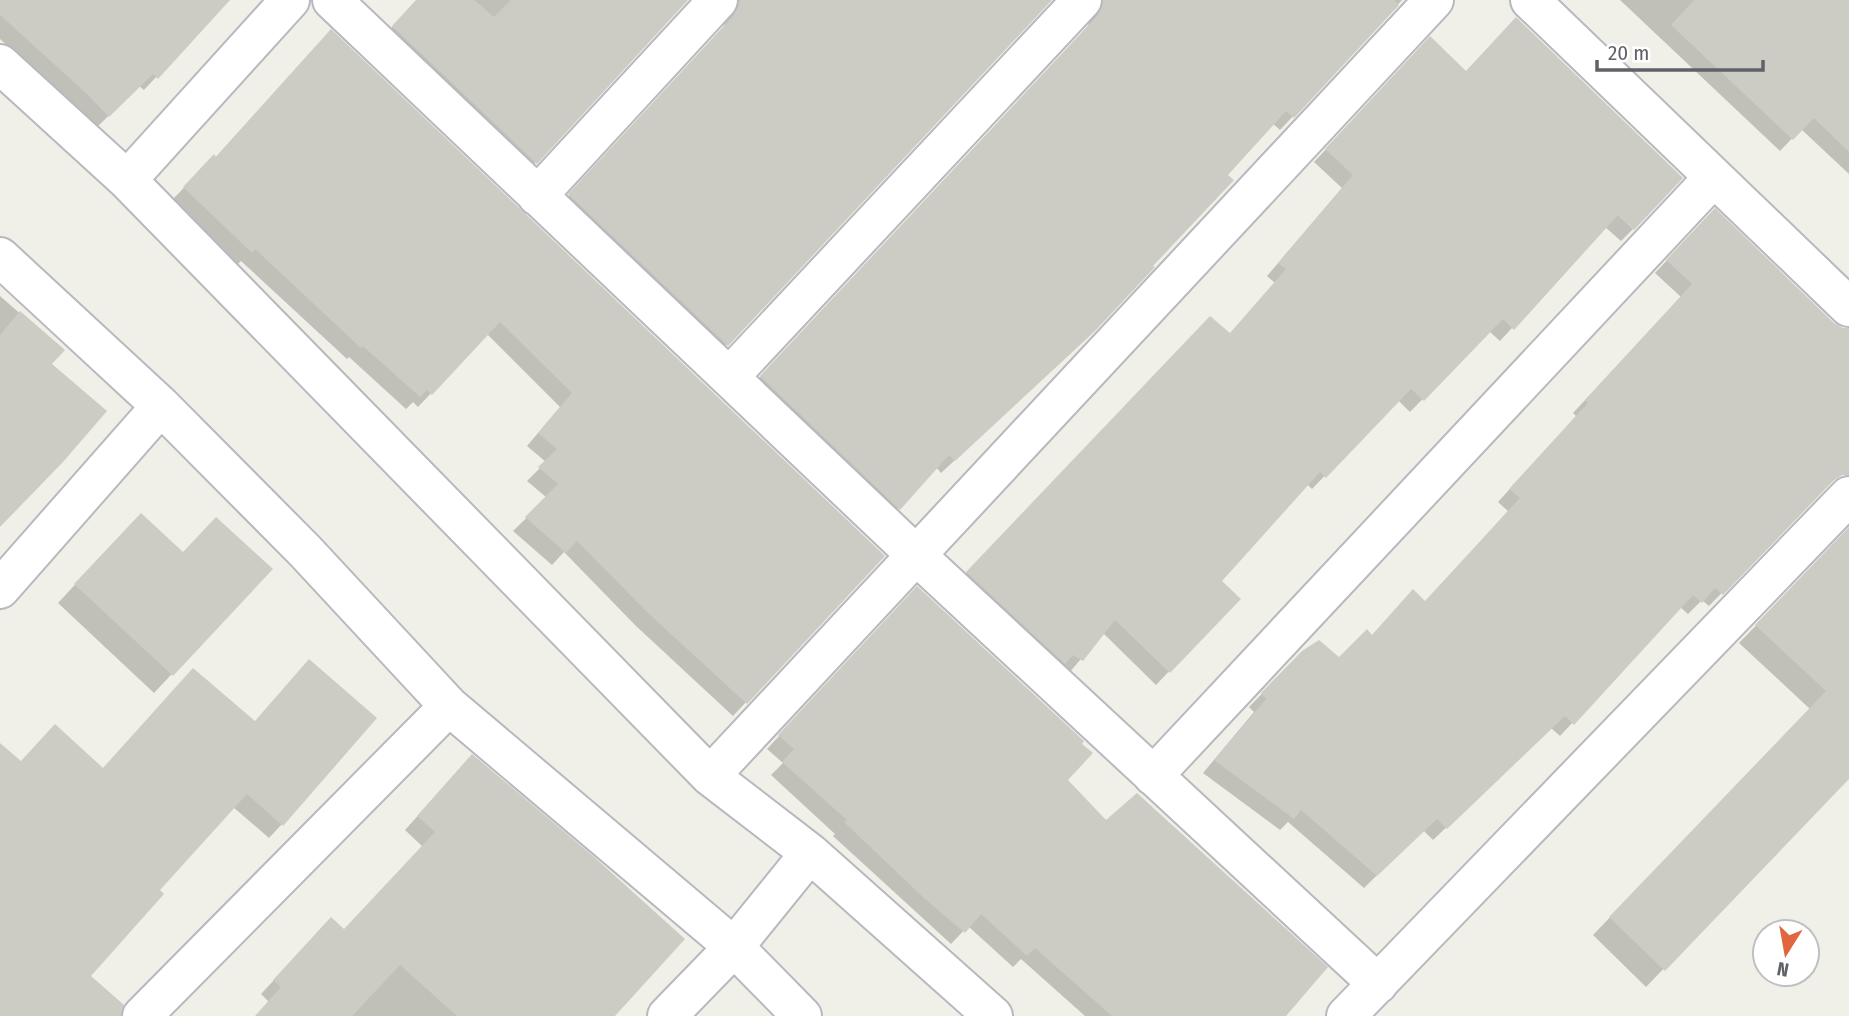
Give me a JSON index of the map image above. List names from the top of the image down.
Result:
{
  "scale_bar": "20 m",
  "north": "bottom"
}
